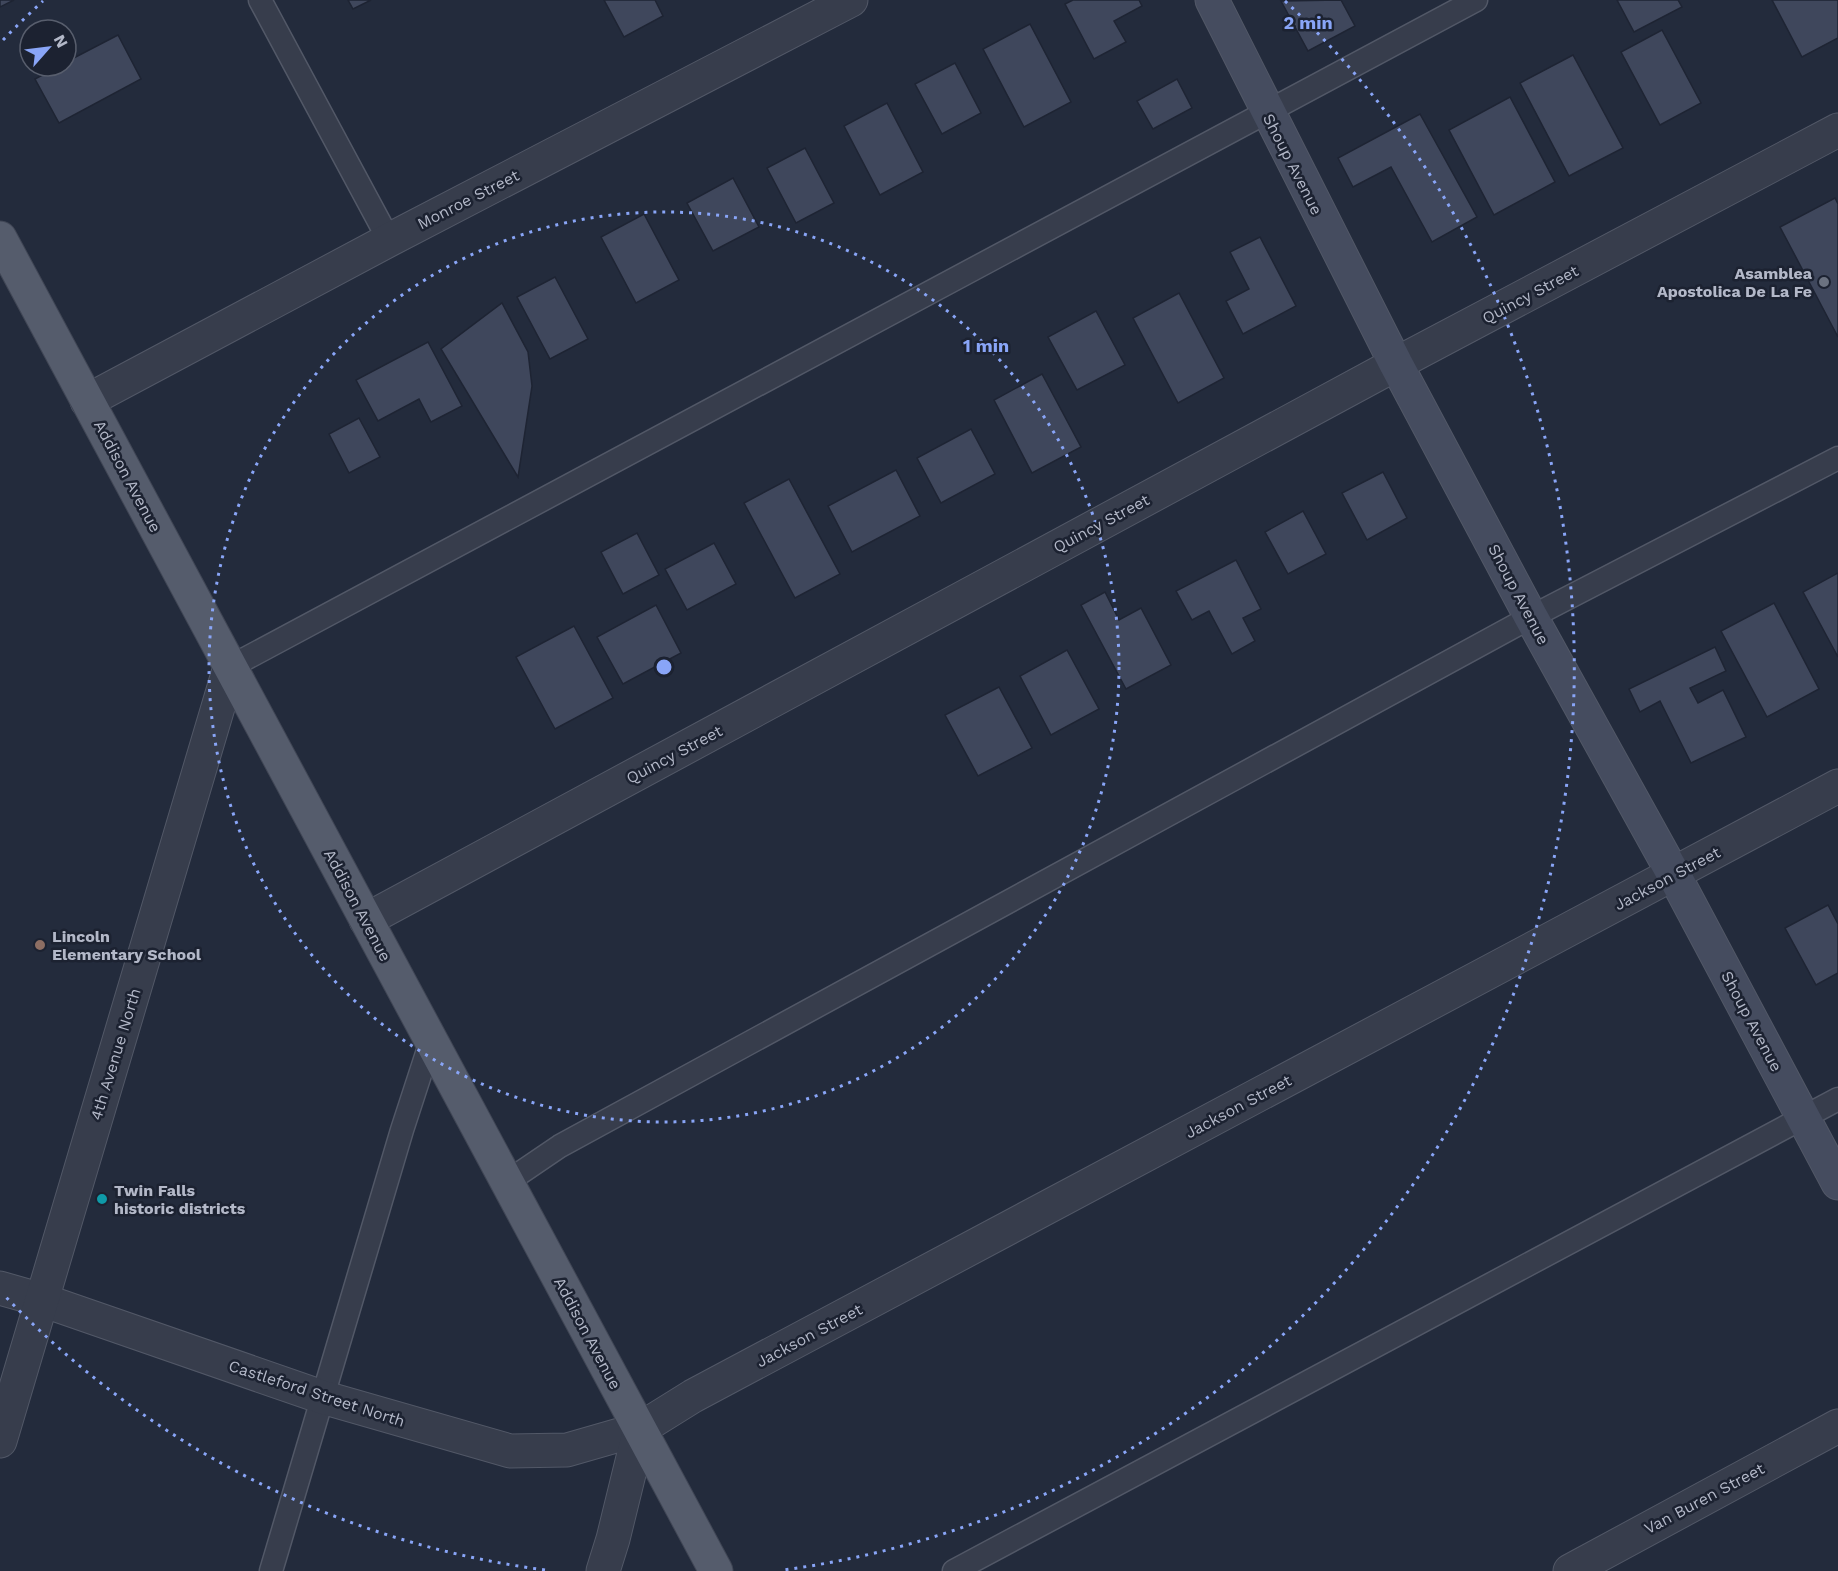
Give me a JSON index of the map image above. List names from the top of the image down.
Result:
{
  "streets": {
    "main road": ["Addison Avenue"],
    "street": [
      "Shoup Avenue",
      "Monroe Street",
      "Quincy Street",
      "Jackson Street",
      "4th Avenue North",
      "Castleford Street North",
      "Van Buren Street"
    ]
  },
  "crossings": [
    ["Shoup Avenue", "Quincy Street"],
    ["Shoup Avenue", "Jackson Street"],
    ["Monroe Street", "Addison Avenue"],
    ["Quincy Street", "Addison Avenue"],
    ["Addison Avenue", "Jackson Street"],
    ["Addison Avenue", "4th Avenue North"],
    ["Addison Avenue", "Castleford Street North"],
    ["Jackson Street", "Castleford Street North"],
    ["4th Avenue North", "Castleford Street North"]
  ],
  "places": ["Asamblea Apostolica De La Fe", "Lincoln Elementary School", "Twin Falls historic districts"],
  "north": "top right",
  "rings": ["2 min", "1 min"]
}
